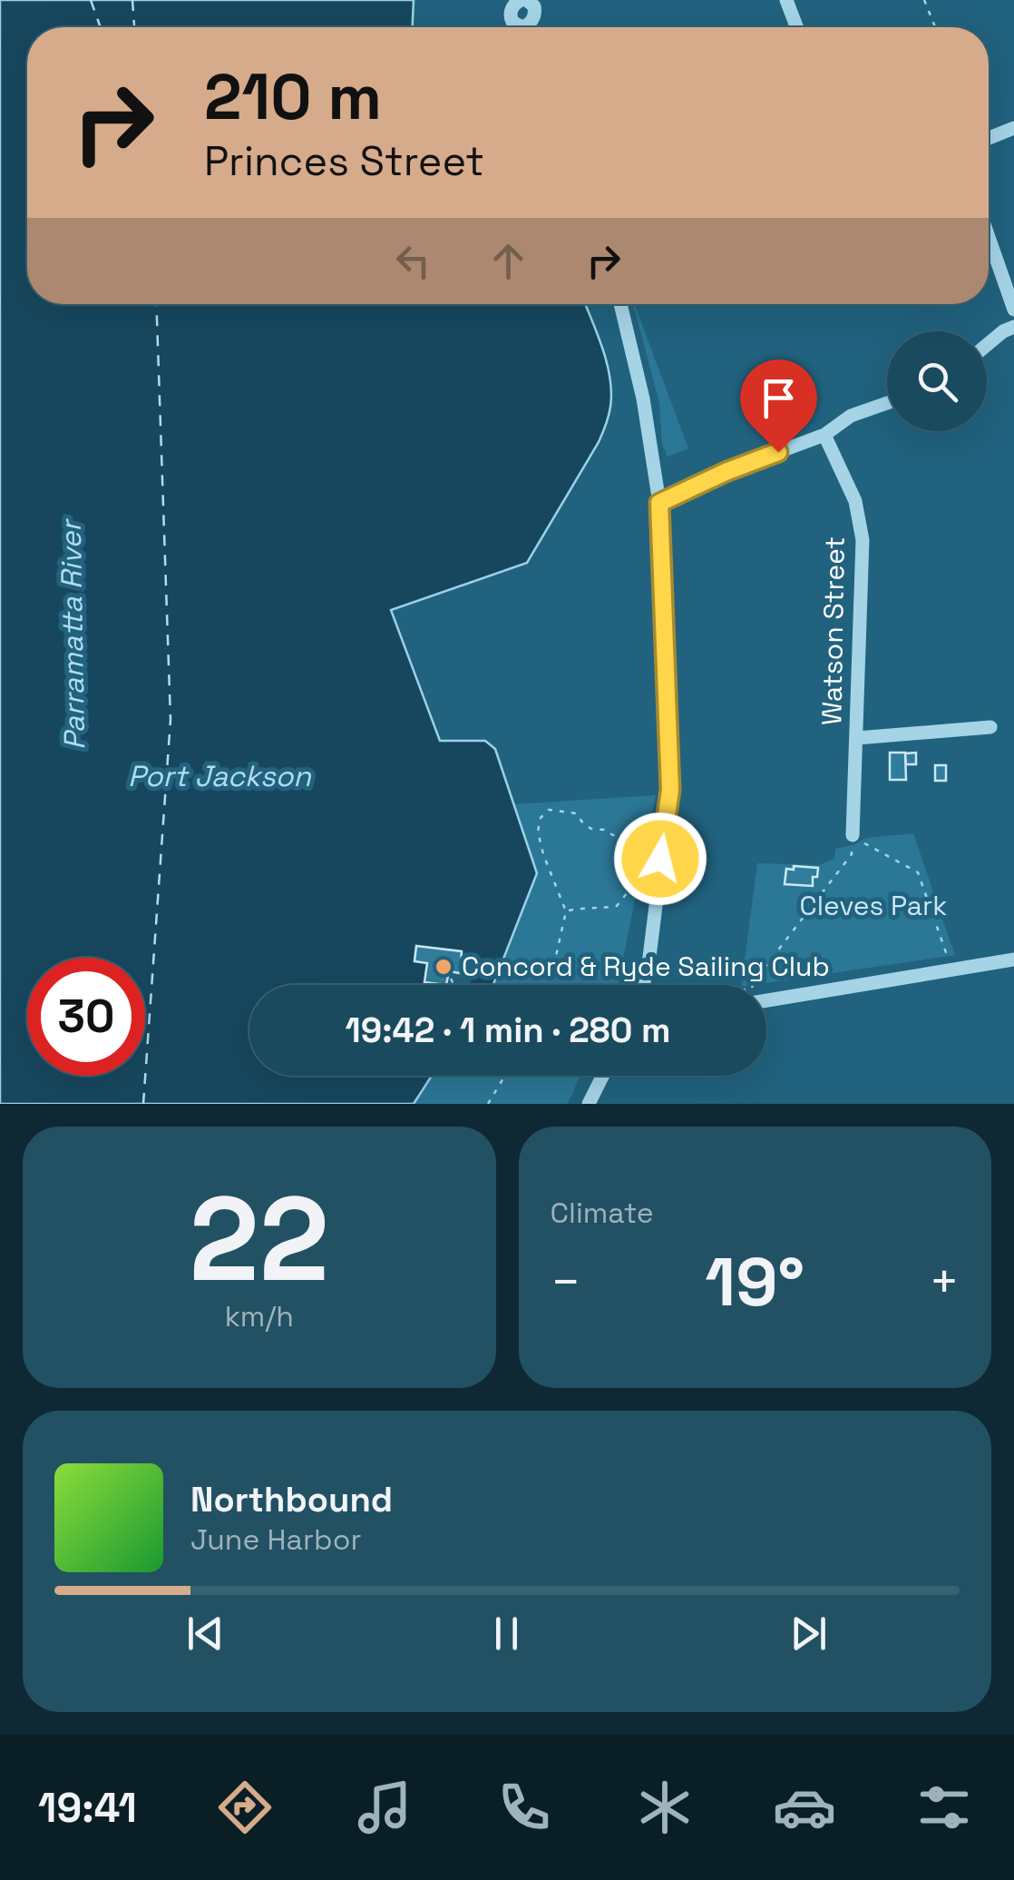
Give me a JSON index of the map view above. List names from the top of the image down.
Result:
{
  "streets": {
    "street": ["Watson Street"]
  },
  "water": ["Parramatta River", "Port Jackson"],
  "parks": ["Cleves Park"],
  "places": ["Concord & Ryde Sailing Club"],
  "page": {
    "turn": ["210 m", "Princes Street"],
    "limit": "30",
    "trip": "19:42 · 1 min · 280 m",
    "tile": [
      ["22", "km/h"],
      "Climate"
    ],
    "heat": ["−", "19°", "+"],
    "song": ["Northbound", "June Harbor"],
    "tabs": "19:41"
  }
}
